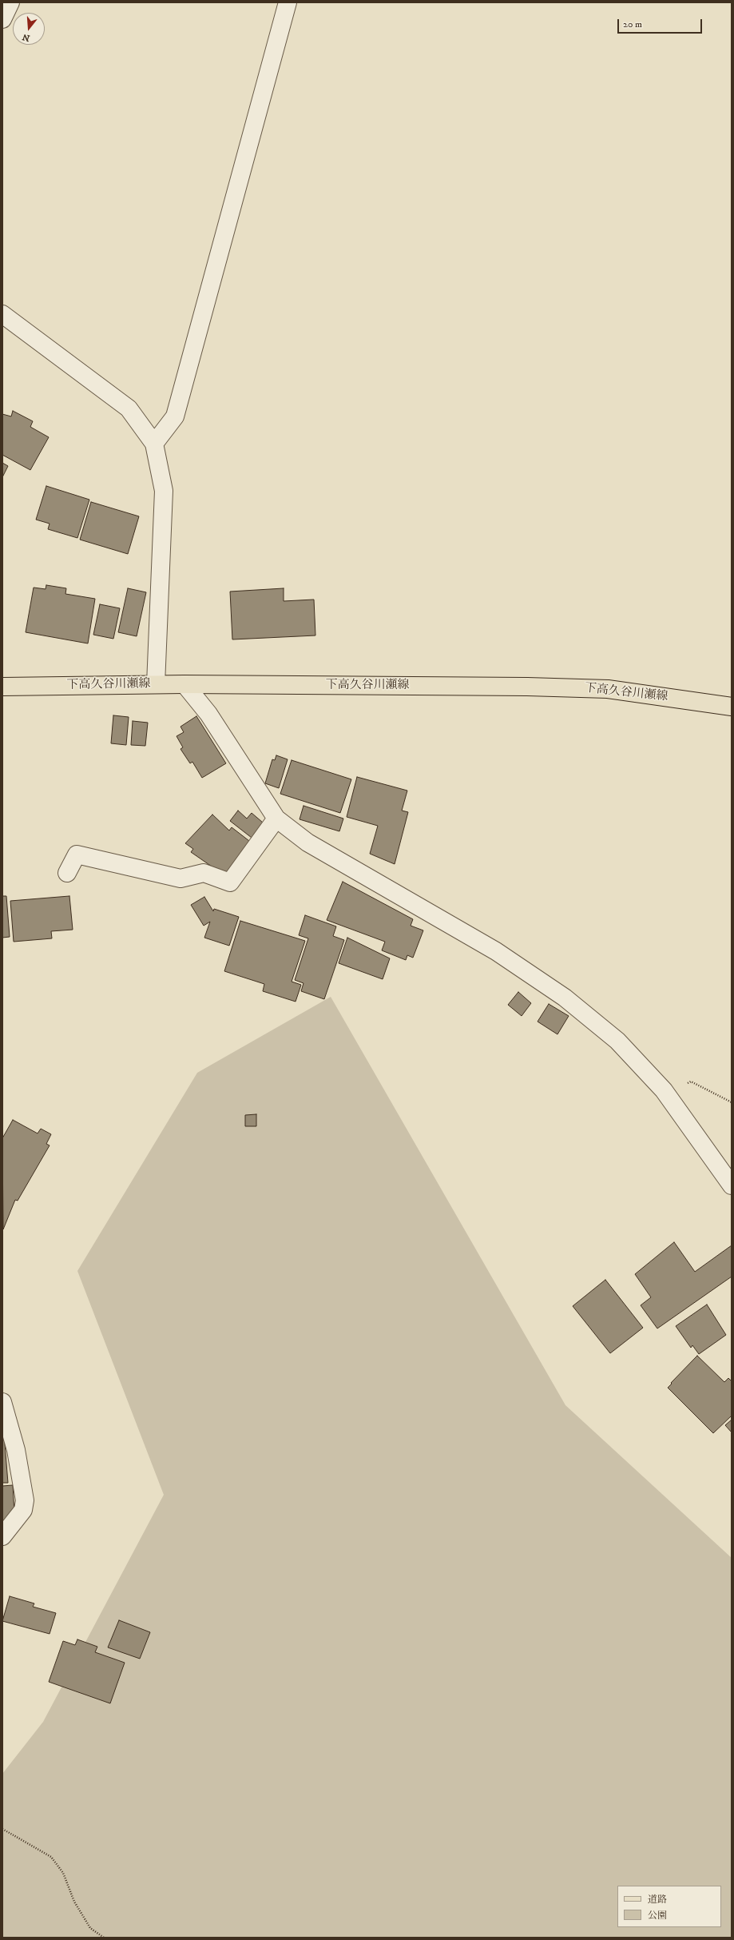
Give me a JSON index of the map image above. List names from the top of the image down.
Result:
{
  "streets": {
    "main road": ["下高久谷川瀬線"]
  },
  "legend": ["道路", "公園"],
  "scale_bar": "20 m",
  "north": "bottom"
}
